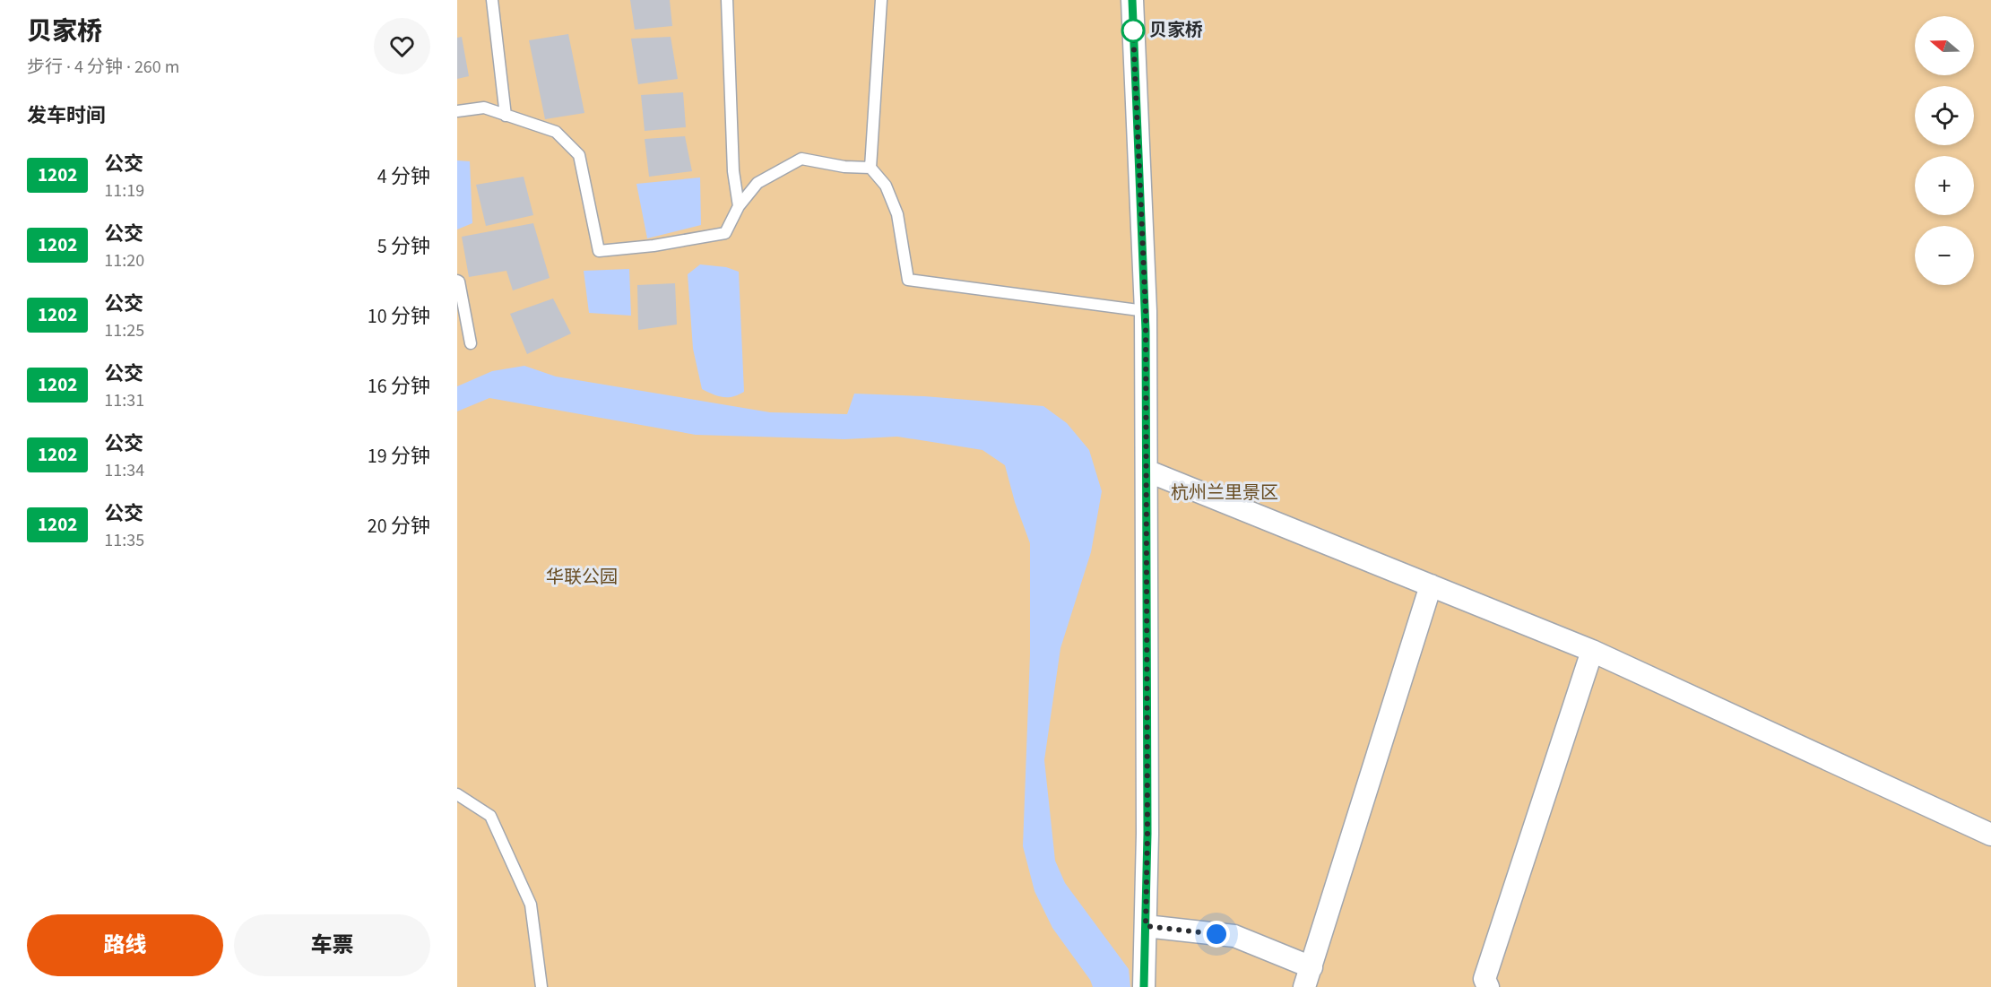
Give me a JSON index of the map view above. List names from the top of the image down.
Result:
{
  "parks": ["杭州兰里景区", "华联公园"],
  "places": ["贝家桥"],
  "lines": ["bus line 1202"],
  "north": "left",
  "page": {
    "heading": [
      ["贝家桥", "步行 · 4 分钟 · 260 m"],
      "发车时间"
    ],
    "map_buttons": ["+", "−"],
    "list": [
      {
        "mark": "1202",
        "name": "公交",
        "note": "11:19",
        "value": "4 分钟"
      },
      {
        "mark": "1202",
        "name": "公交",
        "note": "11:20",
        "value": "5 分钟"
      },
      {
        "mark": "1202",
        "name": "公交",
        "note": "11:25",
        "value": "10 分钟"
      },
      {
        "mark": "1202",
        "name": "公交",
        "note": "11:31",
        "value": "16 分钟"
      },
      {
        "mark": "1202",
        "name": "公交",
        "note": "11:34",
        "value": "19 分钟"
      },
      {
        "mark": "1202",
        "name": "公交",
        "note": "11:35",
        "value": "20 分钟"
      }
    ],
    "buttons": ["路线", "车票"]
  }
}
